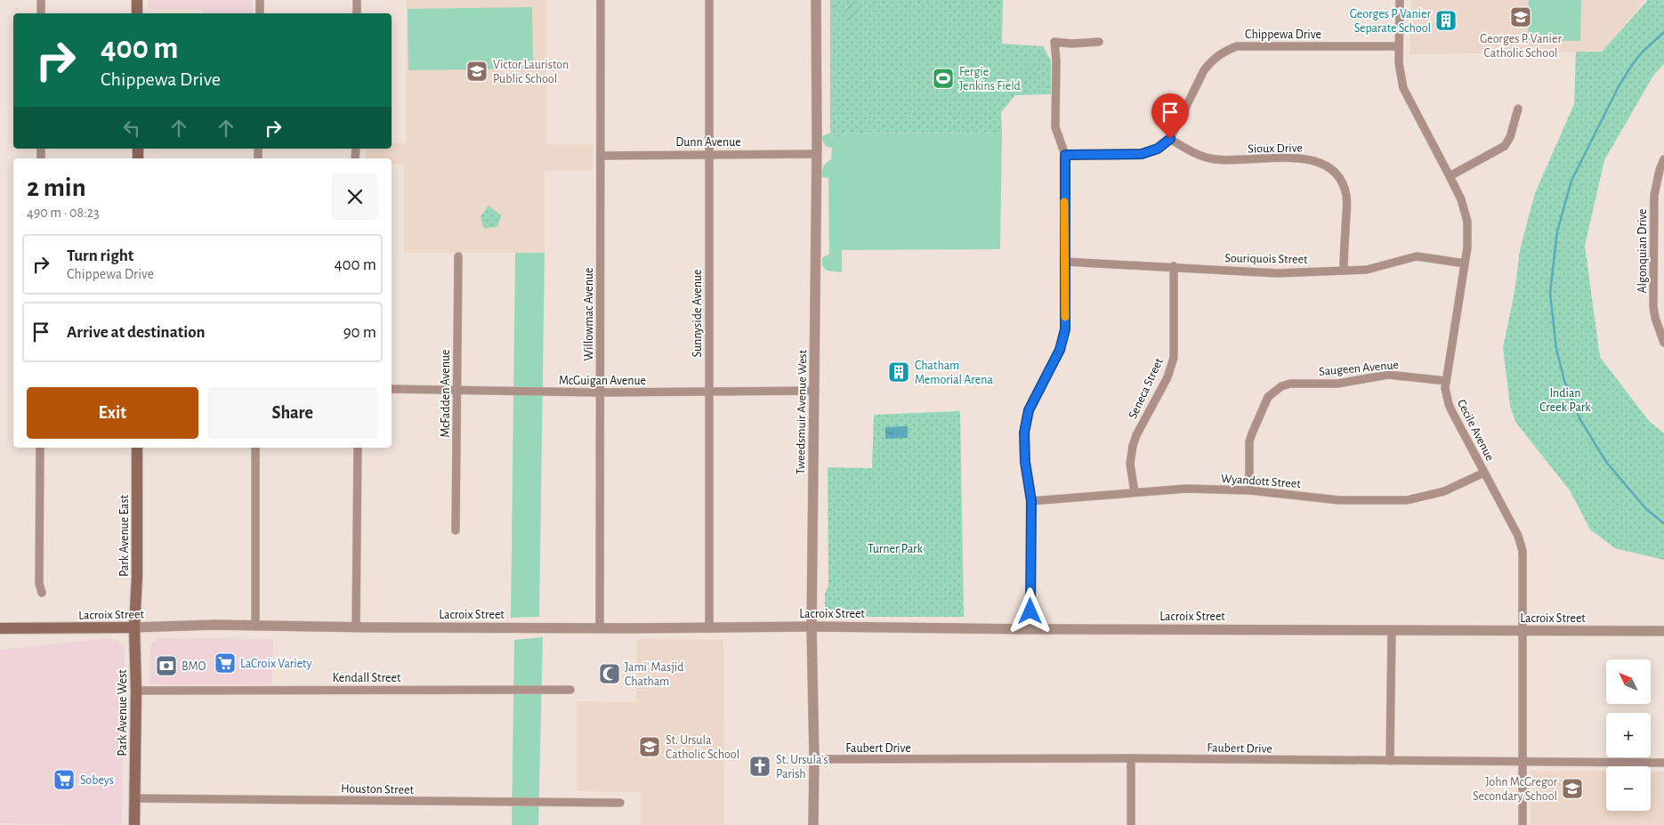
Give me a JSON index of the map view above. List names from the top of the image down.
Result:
{
  "streets": {
    "main road": ["Park Avenue East", "Lacroix Street", "Park Avenue West"],
    "street": [
      "Chippewa Drive",
      "Dunn Avenue",
      "Sioux Drive",
      "Algonquian Drive",
      "Souriquois Street",
      "Sunnyside Avenue",
      "Willowmac Avenue",
      "Saugeen Avenue",
      "McGuigan Avenue",
      "Seneca Street",
      "McFadden Avenue",
      "Tweedsmuir Avenue West",
      "Cecile Avenue",
      "Wyandott Street",
      "Kendall Street",
      "Faubert Drive",
      "Houston Street"
    ]
  },
  "crossings": [
    ["Chippewa Drive", "Sioux Drive"],
    ["Chippewa Drive", "Cecile Avenue"],
    ["Dunn Avenue", "Sunnyside Avenue"],
    ["Dunn Avenue", "Willowmac Avenue"],
    ["Dunn Avenue", "Tweedsmuir Avenue West"],
    ["Sioux Drive", "Souriquois Street"],
    ["Souriquois Street", "Seneca Street"],
    ["Souriquois Street", "Cecile Avenue"],
    ["Sunnyside Avenue", "McGuigan Avenue"],
    ["Sunnyside Avenue", "Lacroix Street"],
    ["Willowmac Avenue", "McGuigan Avenue"],
    ["Willowmac Avenue", "Lacroix Street"],
    ["Saugeen Avenue", "Cecile Avenue"],
    ["Saugeen Avenue", "Wyandott Street"],
    ["McGuigan Avenue", "McFadden Avenue"],
    ["McGuigan Avenue", "Tweedsmuir Avenue West"],
    ["Seneca Street", "Wyandott Street"],
    ["Tweedsmuir Avenue West", "Lacroix Street"],
    ["Tweedsmuir Avenue West", "Faubert Drive"],
    ["Cecile Avenue", "Wyandott Street"],
    ["Cecile Avenue", "Lacroix Street"],
    ["Cecile Avenue", "Faubert Drive"],
    ["Park Avenue East", "Lacroix Street"],
    ["Park Avenue East", "Park Avenue West"],
    ["Lacroix Street", "Park Avenue West"],
    ["Kendall Street", "Park Avenue West"],
    ["Park Avenue West", "Houston Street"]
  ],
  "parks": ["Indian Creek Park", "Turner Park"],
  "places": {
    "school or university": [
      "Georges P. Vanier Catholic School",
      "Victor Lauriston Public School",
      "St. Ursula Catholic School",
      "John McGregor Secondary School"
    ],
    "building": ["Georges P Vanier Separate School", "Chatham Memorial Arena"],
    "sports": ["Fergie Jenkins Field"],
    "supermarket": ["LaCroix Variety", "Sobeys"],
    "bank": ["BMO"],
    "mosque": ["Jami' Masjid Chatham"],
    "church": ["St. Ursula's Parish"]
  },
  "north": "top left",
  "page": {
    "turn": ["400 m", "Chippewa Drive"],
    "heading": ["2 min", "490 m · 08:23"],
    "list": [
      {
        "name": "Turn right",
        "note": "Chippewa Drive",
        "value": "400 m"
      },
      {
        "name": "Arrive at destination",
        "value": "90 m"
      }
    ],
    "buttons": ["Exit", "Share"],
    "map_buttons": ["+", "−"]
  }
}
